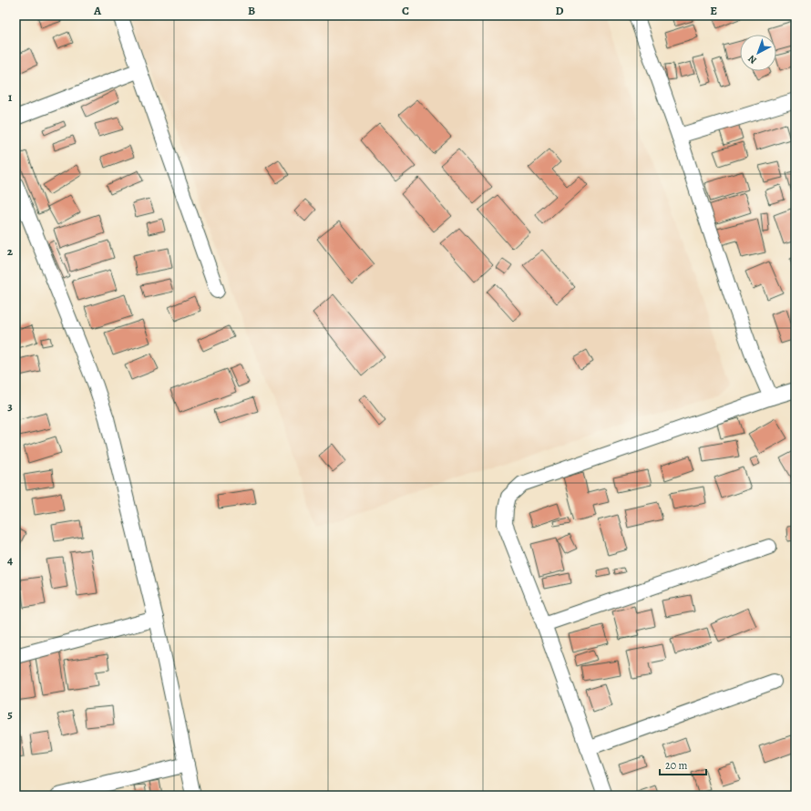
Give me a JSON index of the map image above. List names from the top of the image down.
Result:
{
  "scale_bar": "20 m",
  "north": "bottom left",
  "grid": {
    "columns": [
      "A",
      "B",
      "C",
      "D",
      "E"
    ],
    "rows": [
      "1",
      "2",
      "3",
      "4",
      "5"
    ]
  }
}
